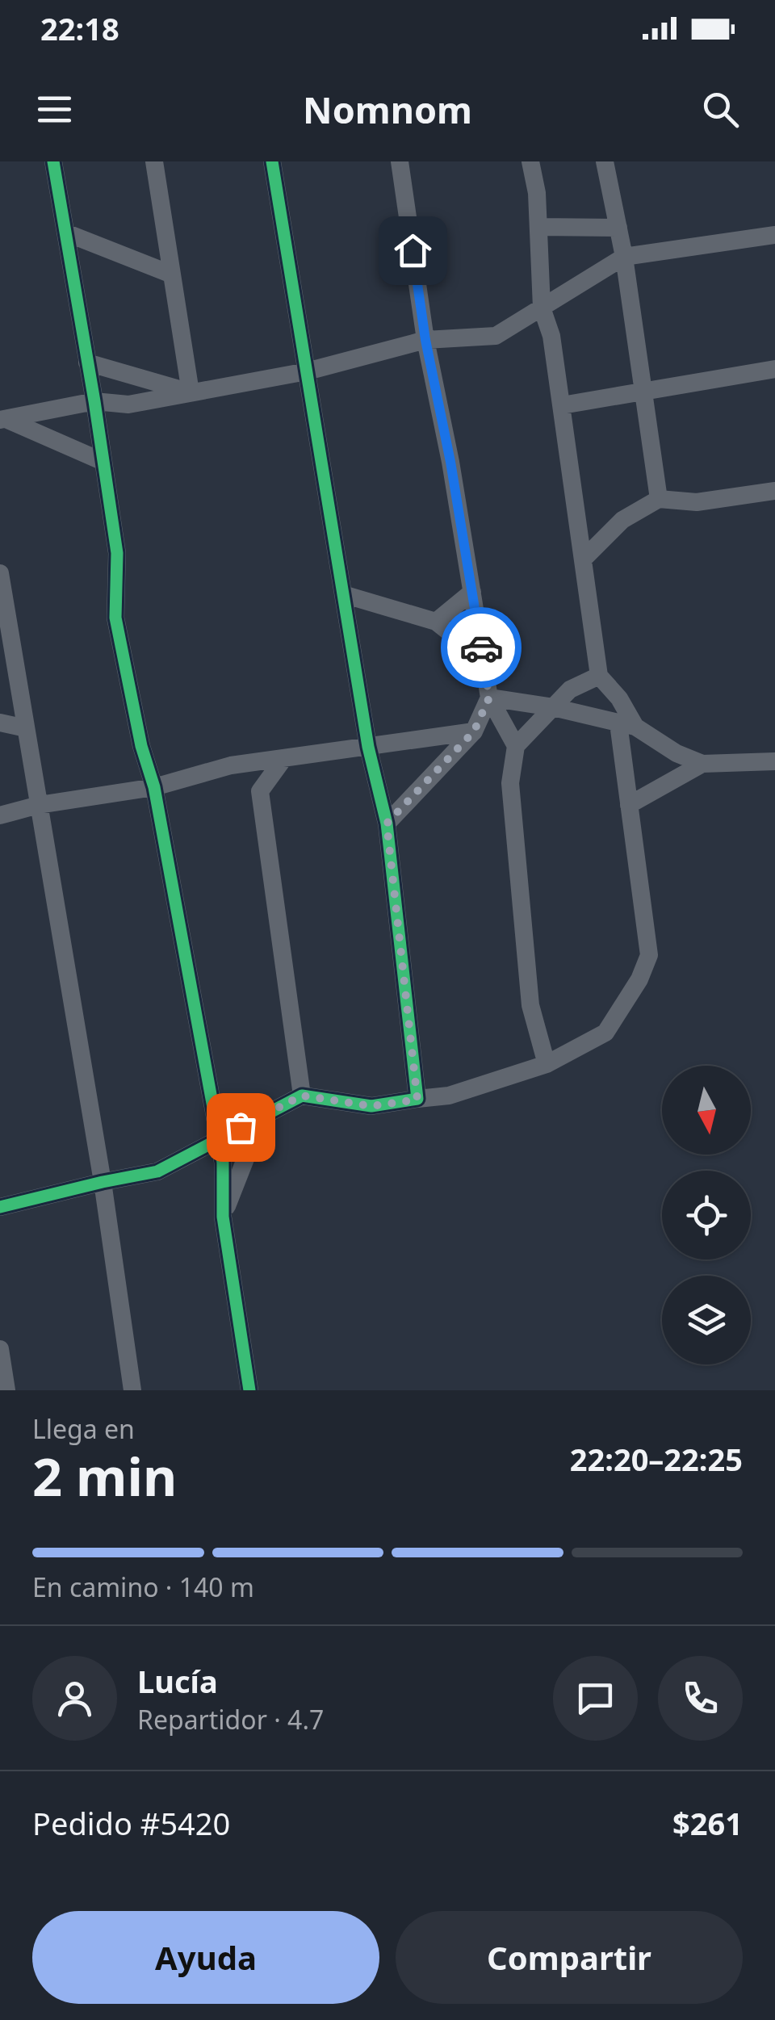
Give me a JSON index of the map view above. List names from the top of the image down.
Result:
{
  "north": "bottom",
  "page": {
    "status": "22:18",
    "header": "Nomnom",
    "heading": ["2 min", "Llega en", "22:20–22:25"],
    "panel": [
      "Lucía",
      "Repartidor · 4.7",
      "Pedido #5420",
      "$261"
    ],
    "bar": "En camino · 140 m",
    "buttons": ["Ayuda", "Compartir"]
  }
}
